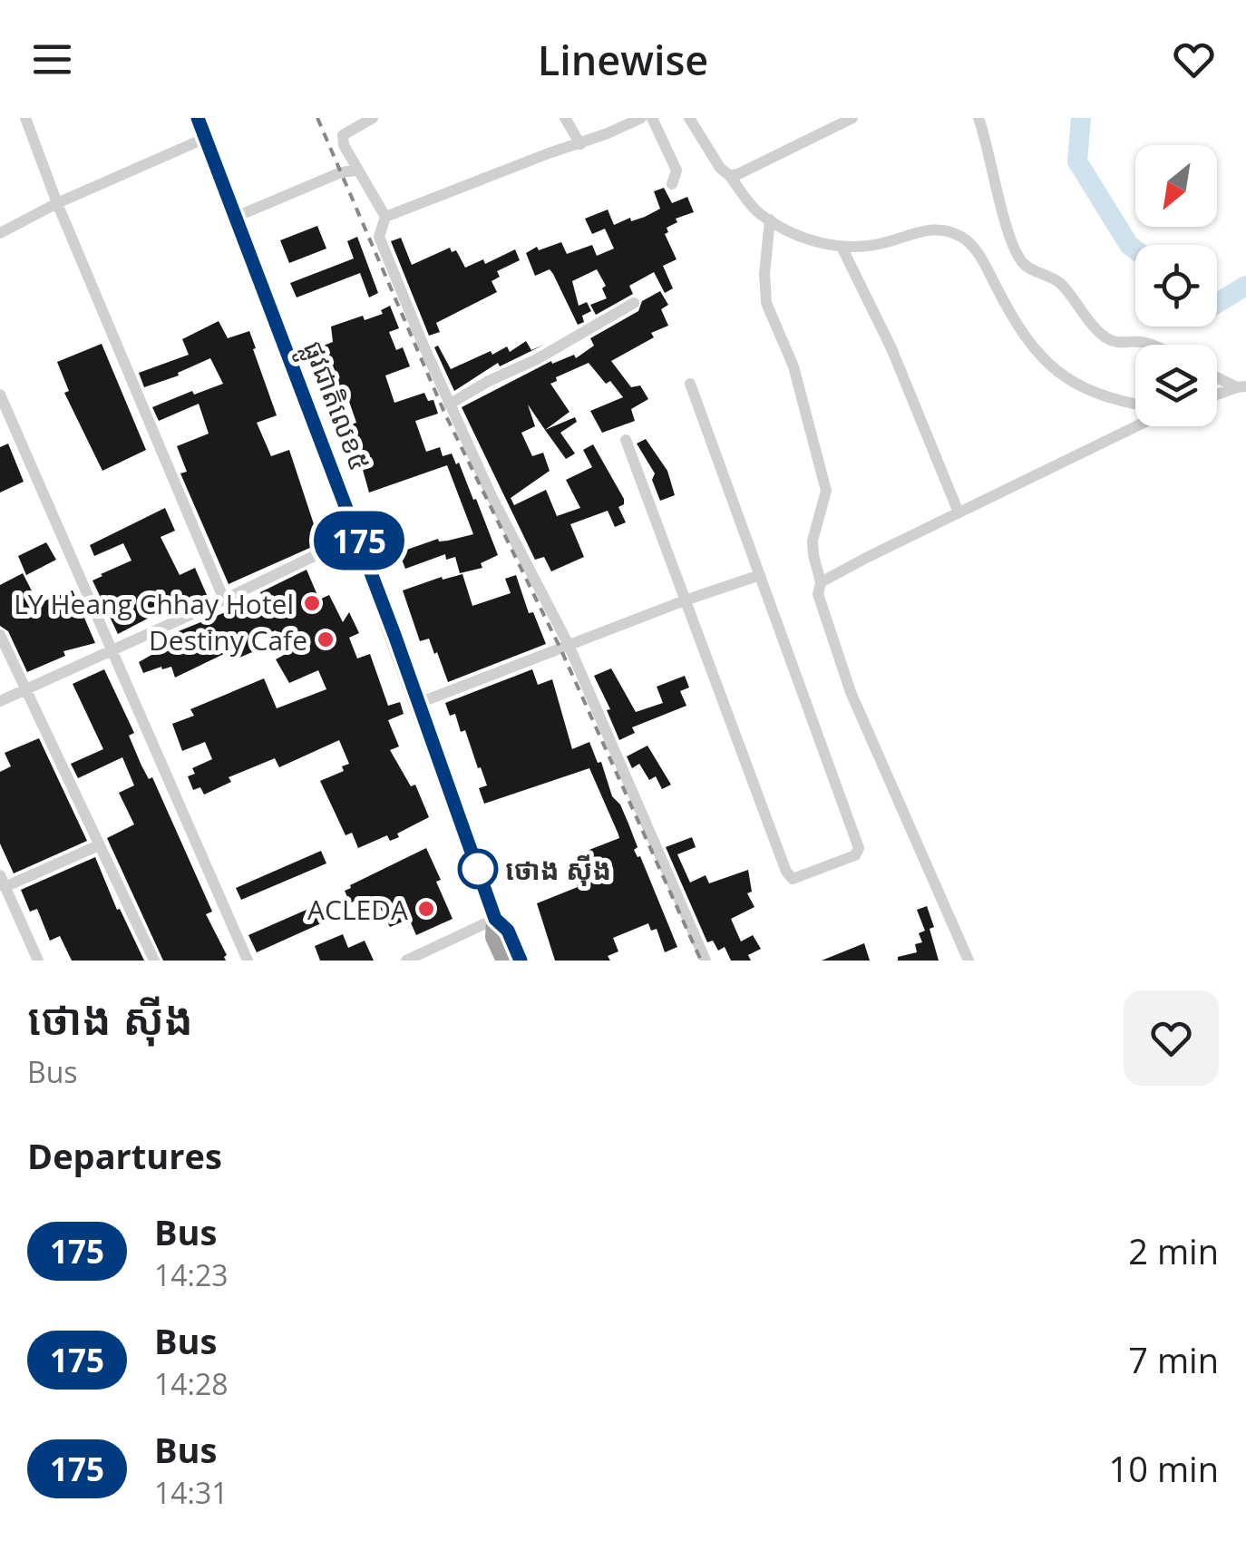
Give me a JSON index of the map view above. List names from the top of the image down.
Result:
{
  "streets": {
    "highway": ["ផ្លូវជាតិលេខ៥"]
  },
  "places": [
    "LY Heang Chhay Hotel",
    "Destiny Cafe",
    "ថោង ស៊ីង",
    "ACLEDA"
  ],
  "lines": ["bus line 175"],
  "north": "bottom left",
  "page": {
    "header": "Linewise",
    "on_map": "175",
    "heading": [
      ["ថោង ស៊ីង", "Bus"],
      "Departures"
    ],
    "list": [
      {
        "mark": "175",
        "name": "Bus",
        "note": "14:23",
        "value": "2 min"
      },
      {
        "mark": "175",
        "name": "Bus",
        "note": "14:28",
        "value": "7 min"
      },
      {
        "mark": "175",
        "name": "Bus",
        "note": "14:31",
        "value": "10 min"
      }
    ]
  }
}
